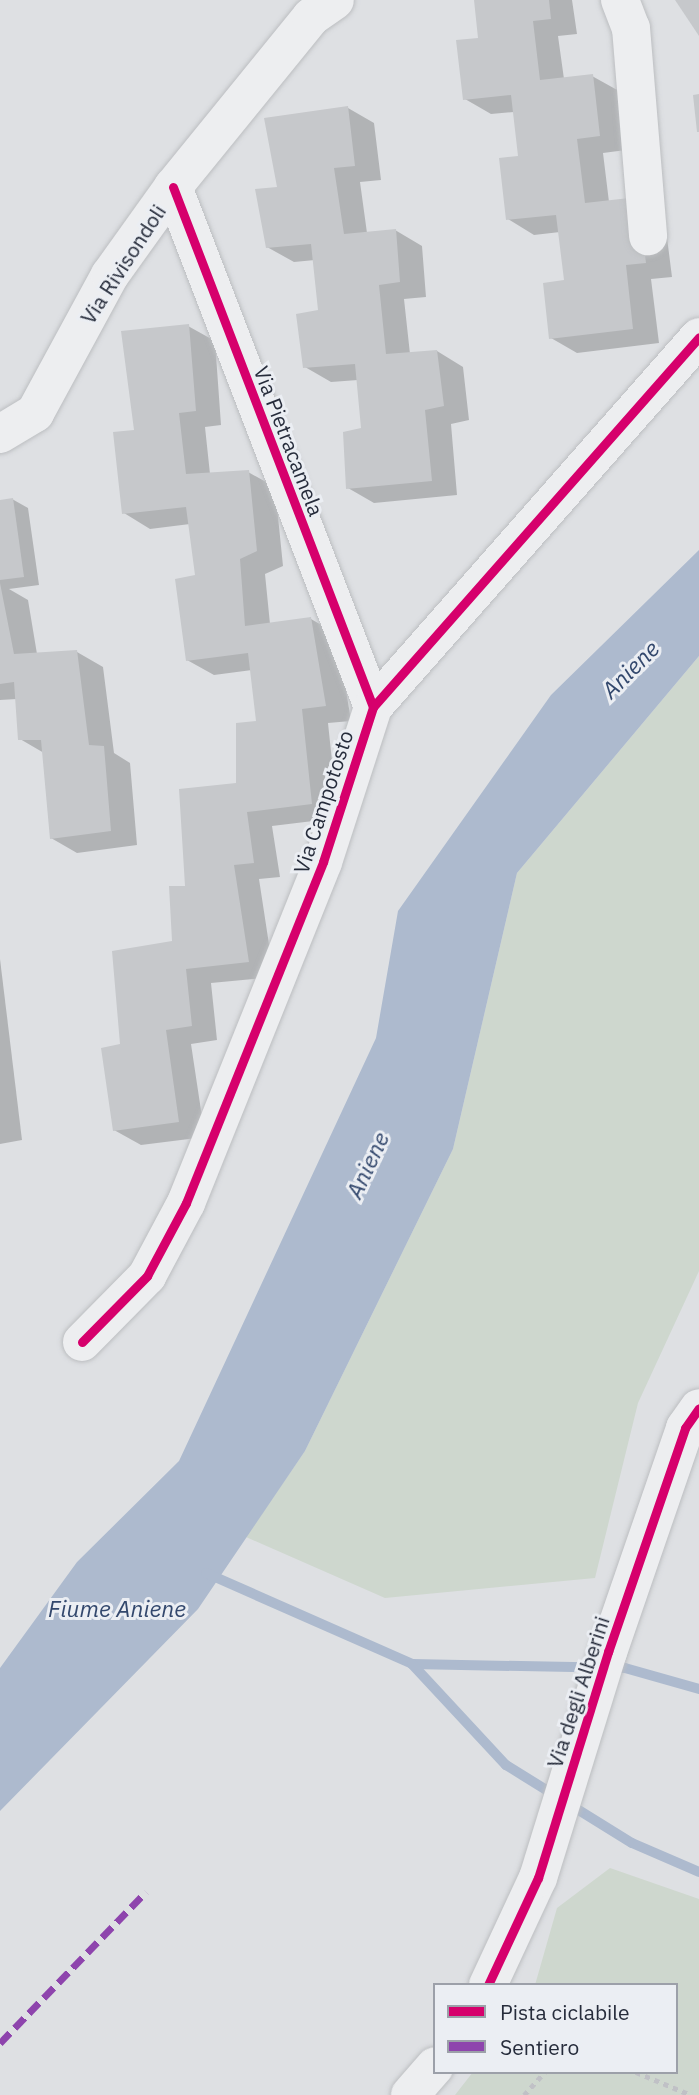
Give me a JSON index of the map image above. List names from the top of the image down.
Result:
{
  "streets": {
    "street": [
      "Via Rivisondoli",
      "Via Pietracamela",
      "Via Campotosto",
      "Via degli Alberini"
    ]
  },
  "crossings": [
    ["Via Rivisondoli", "Via Pietracamela"],
    ["Via Pietracamela", "Via Campotosto"]
  ],
  "water": ["Aniene", "Fiume Aniene"],
  "legend": ["Pista ciclabile", "Sentiero"]
}
